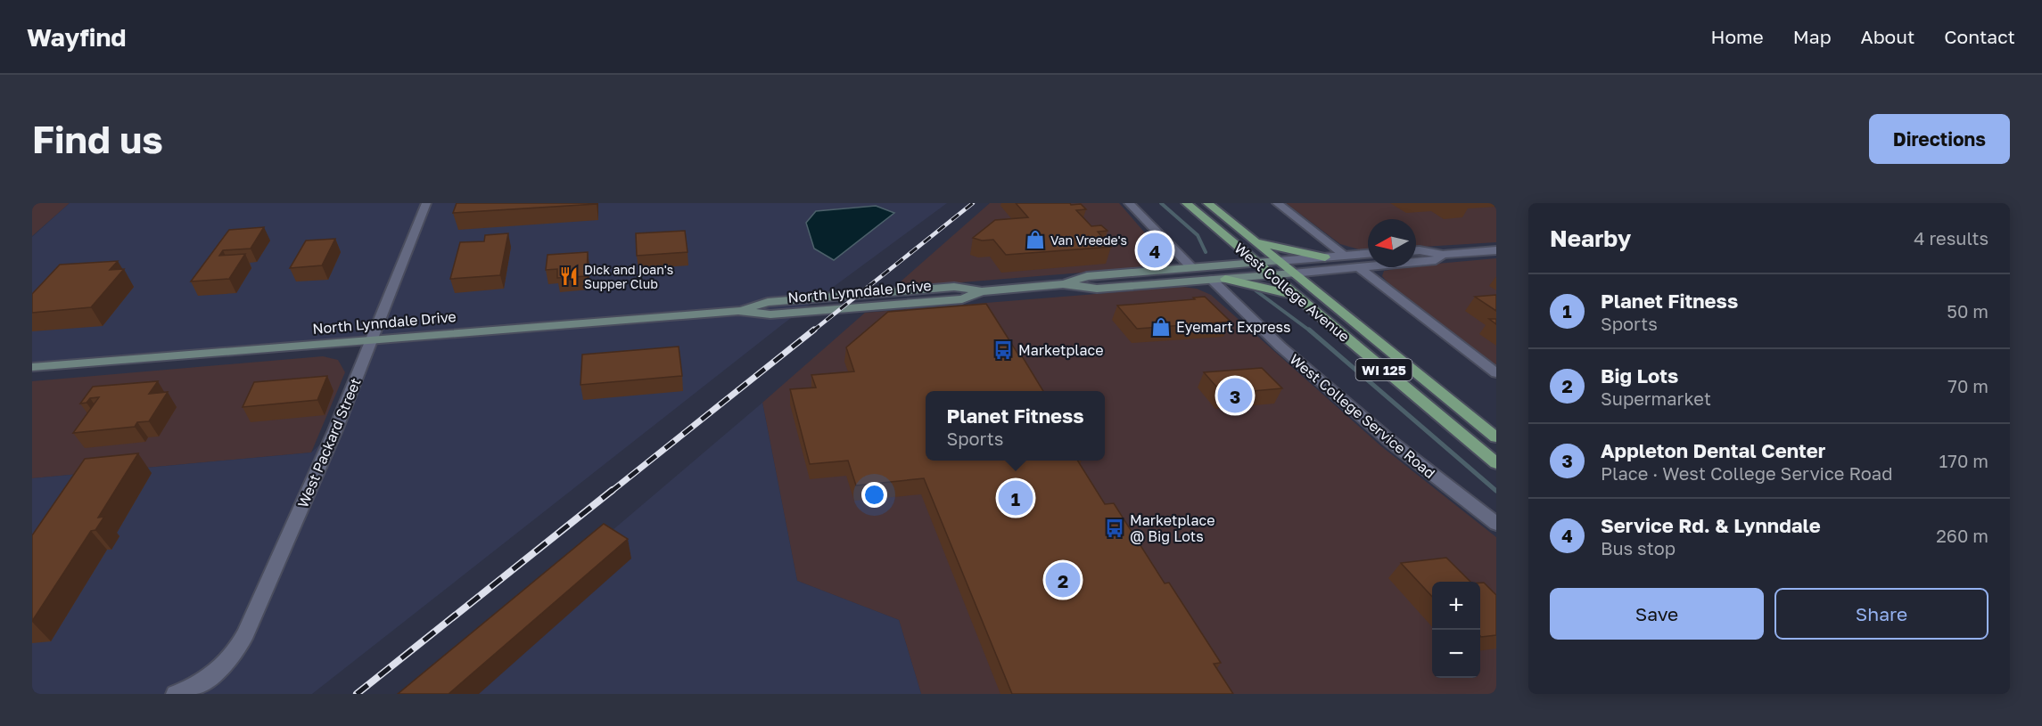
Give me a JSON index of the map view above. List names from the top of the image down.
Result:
{
  "streets": {
    "main road": ["North Lynndale Drive", "West College Avenue", "WI 125"],
    "street": ["West College Service Road", "West Packard Street"]
  },
  "crossings": [
    ["North Lynndale Drive", "West College Avenue"],
    ["North Lynndale Drive", "West College Service Road"],
    ["North Lynndale Drive", "West Packard Street"]
  ],
  "places": {
    "shop": ["Van Vreede's", "Eyemart Express"],
    "restaurant": ["Dick and joan's Supper Club"],
    "bus stop": ["Marketplace", "Marketplace @ Big Lots"]
  },
  "north": "left",
  "page": {
    "header": "Wayfind",
    "nav": [
      "Home",
      "Map",
      "About",
      "Contact"
    ],
    "buttons": [
      "Directions",
      ["Save", "Share"]
    ],
    "title": "Find us",
    "heading": ["Nearby", "4 results"],
    "pins": [
      "4",
      "3",
      "1",
      "2"
    ],
    "list": [
      {
        "mark": "1",
        "name": "Planet Fitness",
        "note": "Sports",
        "value": "50 m"
      },
      {
        "mark": "2",
        "name": "Big Lots",
        "note": "Supermarket",
        "value": "70 m"
      },
      {
        "mark": "3",
        "name": "Appleton Dental Center",
        "note": "Place · West College Service Road",
        "value": "170 m"
      },
      {
        "mark": "4",
        "name": "Service Rd. & Lynndale",
        "note": "Bus stop",
        "value": "260 m"
      }
    ],
    "popup": ["Planet Fitness", "Sports"],
    "map_buttons": ["+", "−"]
  }
}
